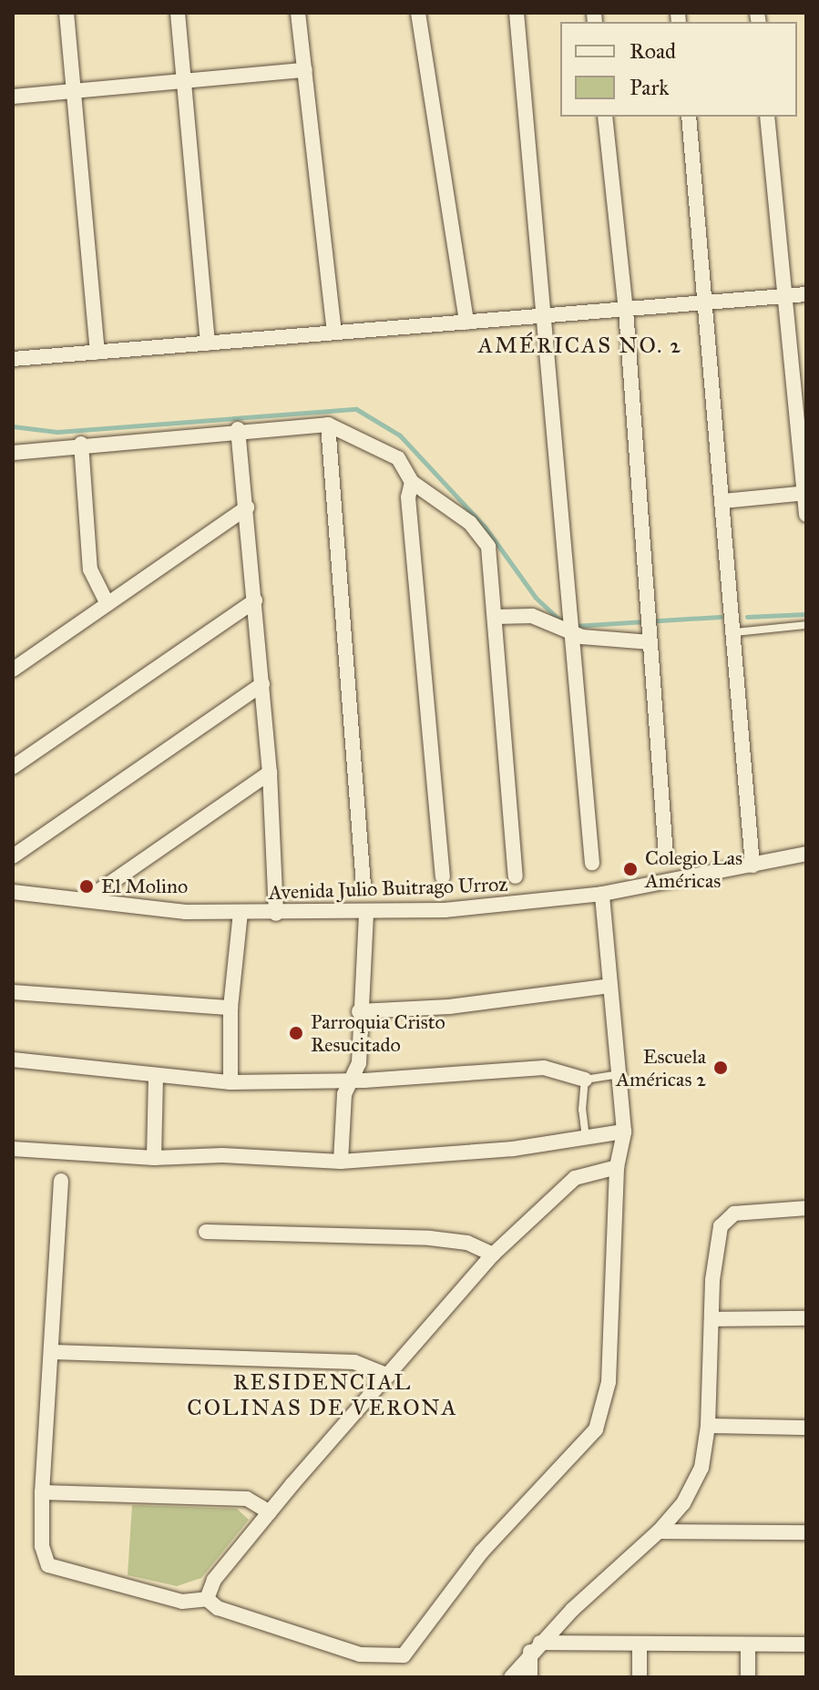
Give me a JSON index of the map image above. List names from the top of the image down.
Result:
{
  "streets": {
    "street": ["Avenida Julio Buitrago Urroz"]
  },
  "districts": ["AMÉRICAS NO. 2", "RESIDENCIAL COLINAS DE VERONA"],
  "places": [
    "Colegio Las Américas",
    "El Molino",
    "Parroquia Cristo Resucitado",
    "Escuela Américas 2"
  ],
  "legend": ["Road", "Park"]
}
